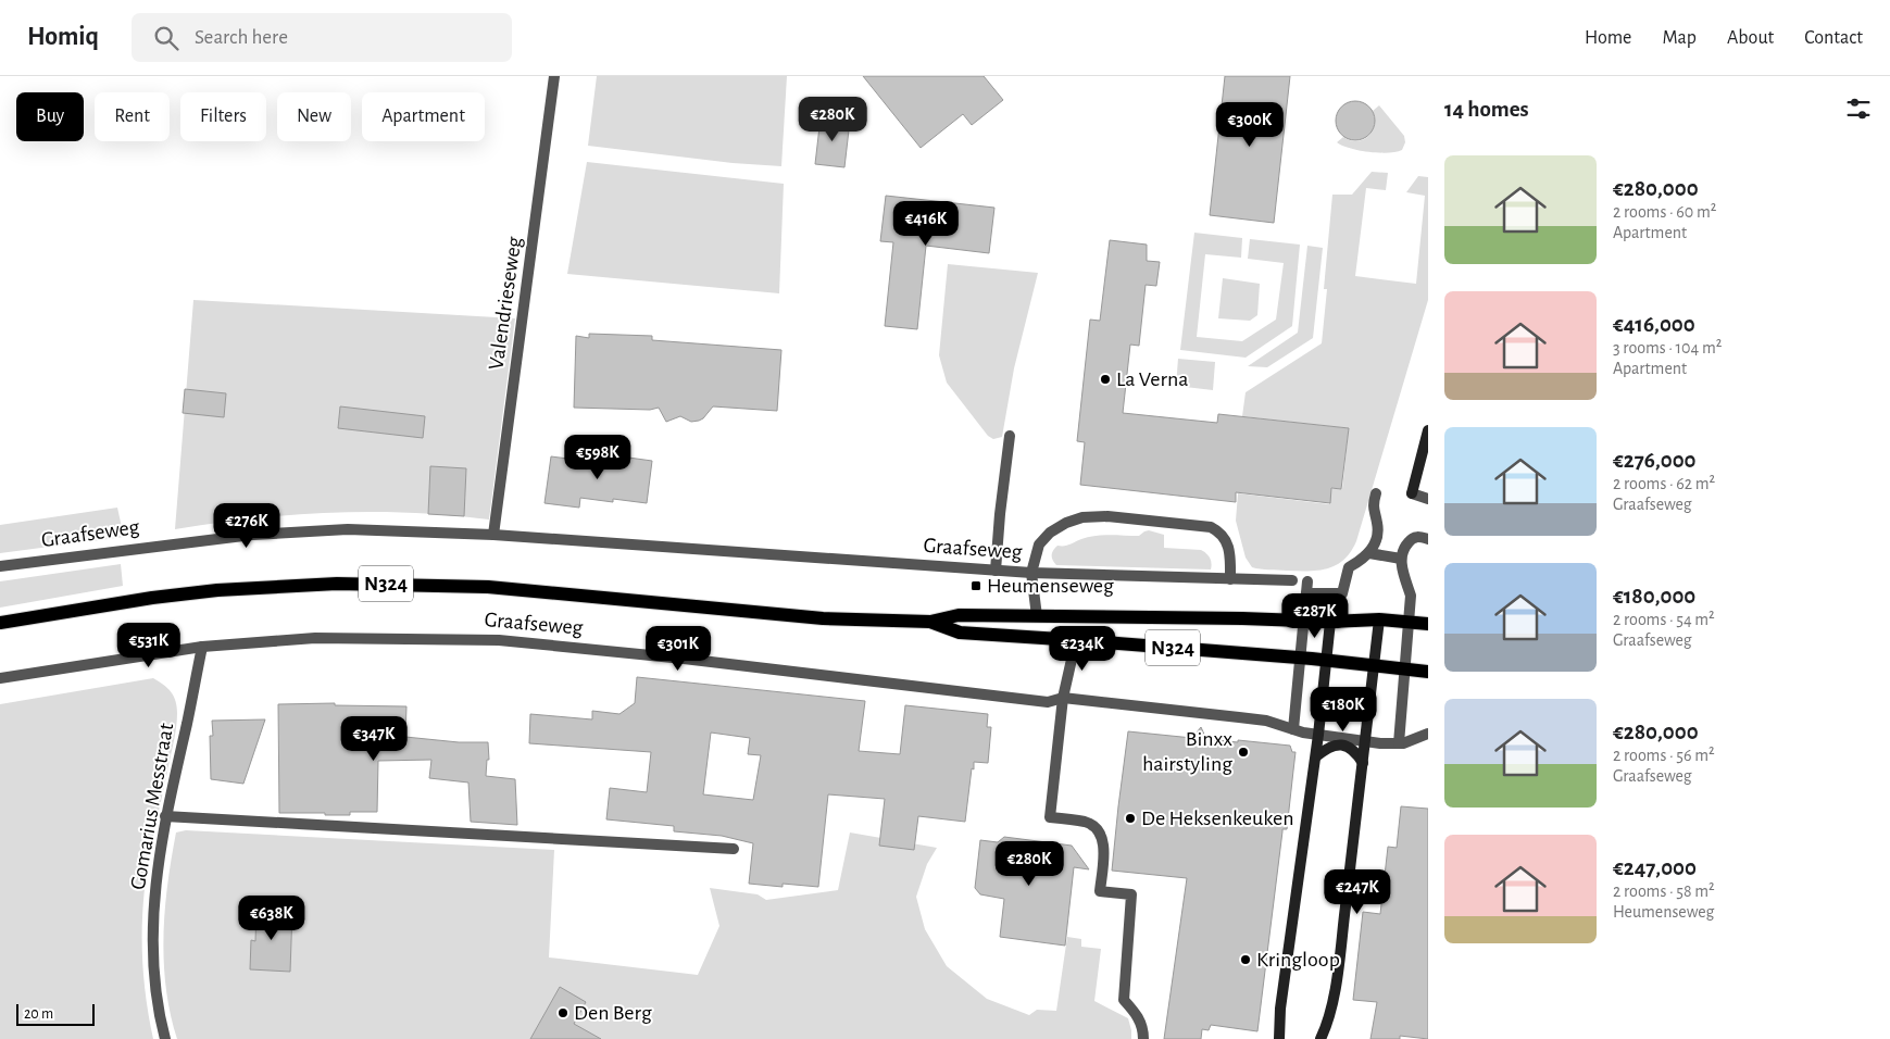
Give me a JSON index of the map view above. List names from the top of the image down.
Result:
{
  "streets": {
    "main road": ["Graafseweg", "N324"],
    "street": ["Valendrieseweg", "Gomarius Messtraat"]
  },
  "crossings": [
    ["Valendrieseweg", "Graafseweg"],
    ["Graafseweg", "Gomarius Messtraat"]
  ],
  "places": {
    "other": [
      "La Verna",
      "Binxx hairstyling",
      "De Heksenkeuken",
      "Kringloop",
      "Den Berg"
    ],
    "transit": ["Heumenseweg"]
  },
  "scale_bar": "20 m",
  "page": {
    "header": "Homiq",
    "search": "Search here",
    "nav": [
      "Home",
      "Map",
      "About",
      "Contact"
    ],
    "heading": "14 homes",
    "chip": [
      "Buy",
      "Rent",
      "Filters",
      "New",
      "Apartment"
    ],
    "price": [
      "€280K",
      "€300K",
      "€416K",
      "€598K",
      "€276K",
      "€287K",
      "€531K",
      "€301K",
      "€234K",
      "€180K",
      "€347K",
      "€280K",
      "€247K",
      "€638K"
    ],
    "list": [
      {
        "name": "€280,000",
        "note": "2 rooms · 60 m² · Apartment"
      },
      {
        "name": "€416,000",
        "note": "3 rooms · 104 m² · Apartment"
      },
      {
        "name": "€276,000",
        "note": "2 rooms · 62 m² · Graafseweg"
      },
      {
        "name": "€180,000",
        "note": "2 rooms · 54 m² · Graafseweg"
      },
      {
        "name": "€280,000",
        "note": "2 rooms · 56 m² · Graafseweg"
      },
      {
        "name": "€247,000",
        "note": "2 rooms · 58 m² · Heumenseweg"
      }
    ],
    "scale": "20 m"
  }
}
